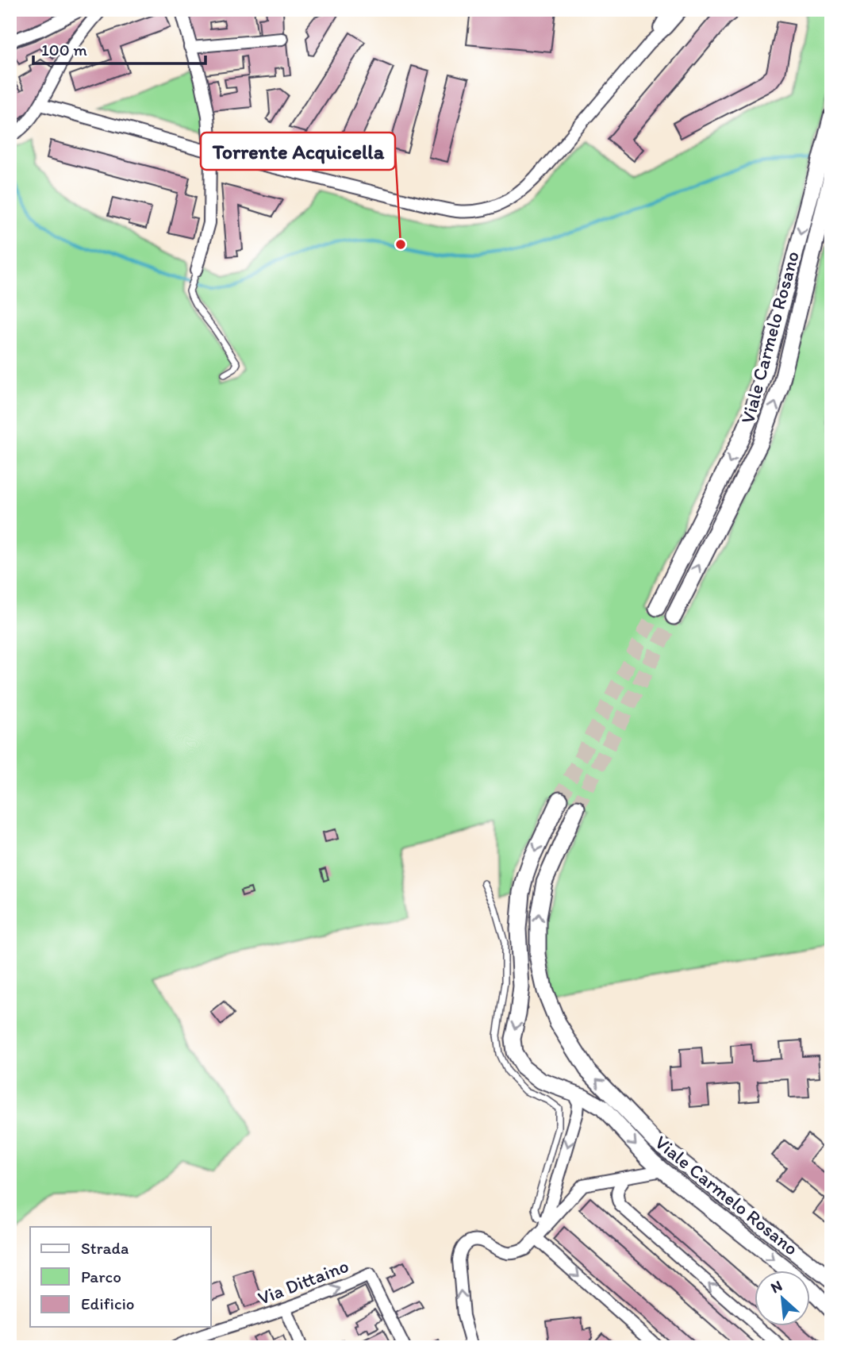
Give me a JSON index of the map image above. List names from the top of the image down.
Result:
{
  "streets": {
    "main road": ["Viale Carmelo Rosano"],
    "street": ["Via Dittaino"]
  },
  "places": ["Torrente Acquicella"],
  "legend": ["Strada", "Parco", "Edificio"],
  "scale_bar": "100 m",
  "north": "top left"
}
